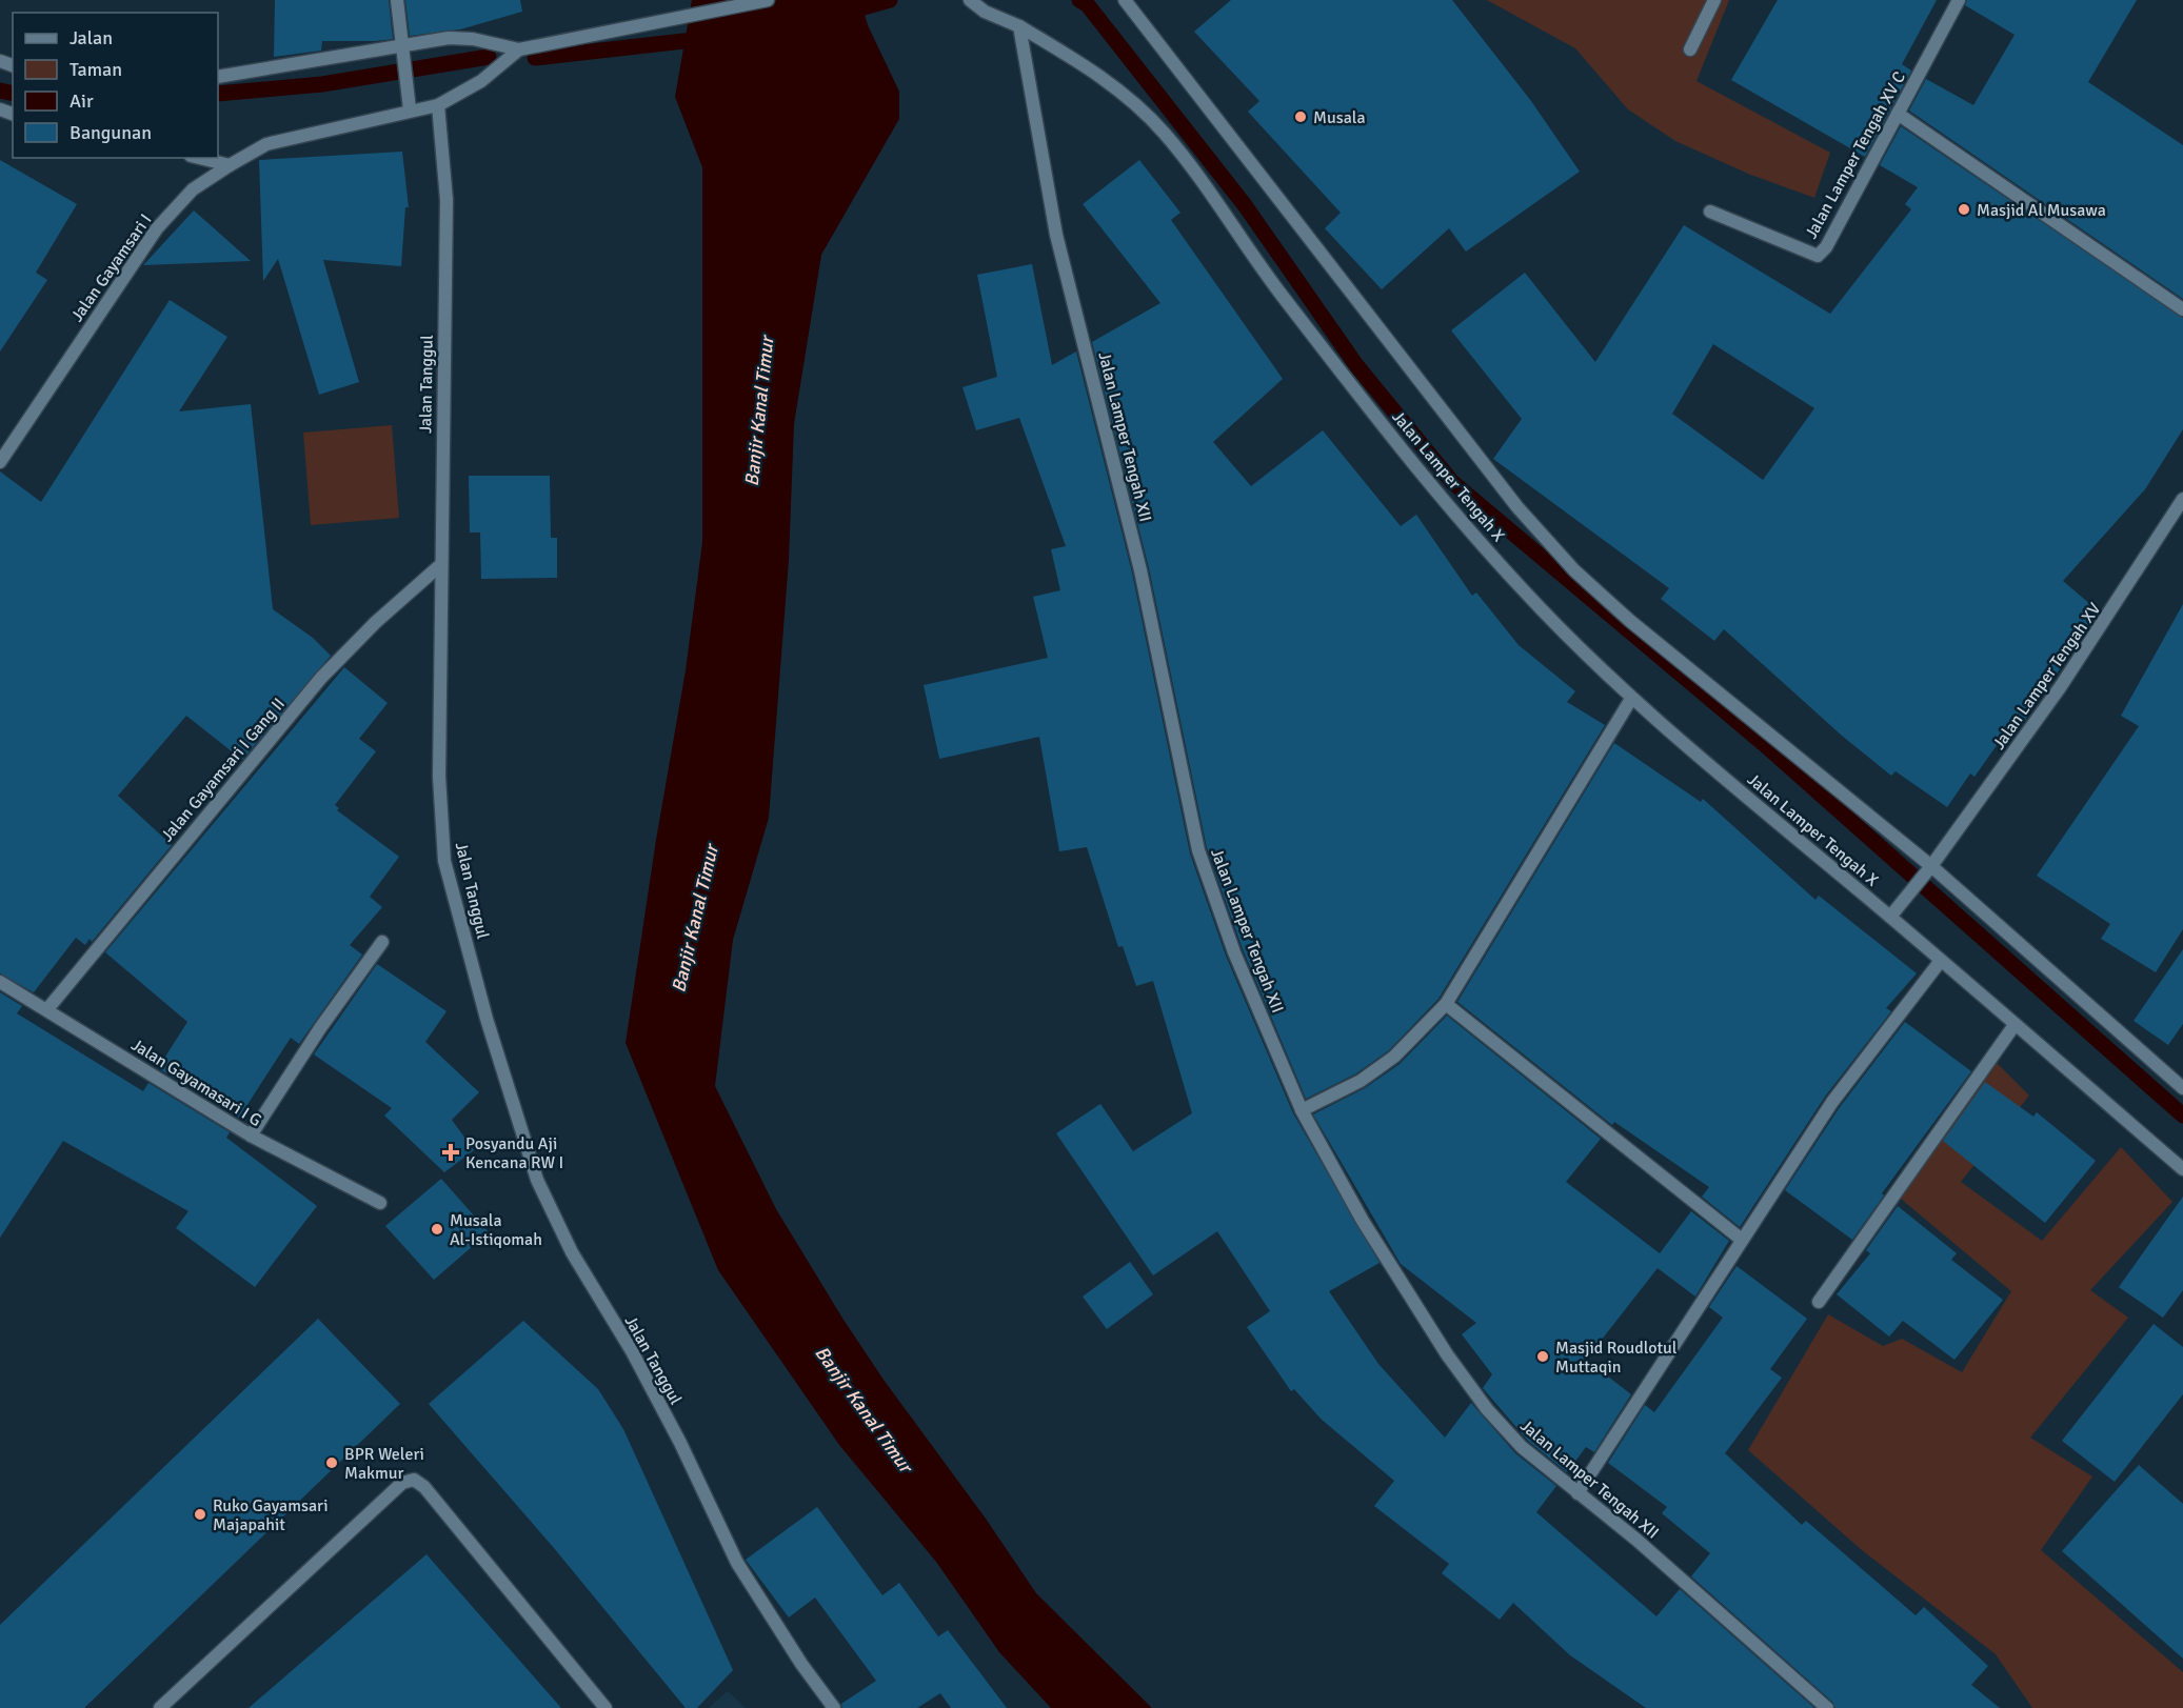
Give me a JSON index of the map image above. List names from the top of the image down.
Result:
{
  "streets": {
    "street": [
      "Jalan Lamper Tengah XV C",
      "Jalan Gayamsari I",
      "Jalan Tanggul",
      "Jalan Lamper Tengah XII",
      "Jalan Lamper Tengah X",
      "Jalan Lamper Tengah XV",
      "Jalan Gayamsari I Gang II",
      "Jalan Gayamasari I G"
    ]
  },
  "crossings": [
    ["Jalan Gayamsari I", "Jalan Tanggul"],
    ["Jalan Tanggul", "Jalan Gayamsari I Gang II"],
    ["Jalan Lamper Tengah XII", "Jalan Lamper Tengah X"],
    ["Jalan Lamper Tengah X", "Jalan Lamper Tengah XV"],
    ["Jalan Gayamsari I Gang II", "Jalan Gayamasari I G"]
  ],
  "water": ["Banjir Kanal Timur"],
  "places": {
    "other": [
      "Musala",
      "Masjid Al Musawa",
      "Musala Al-Istiqomah",
      "Masjid Roudlotul Muttaqin",
      "BPR Weleri Makmur",
      "Ruko Gayamsari Majapahit"
    ],
    "health": ["Posyandu Aji Kencana RW I"]
  },
  "legend": [
    "Jalan",
    "Taman",
    "Air",
    "Bangunan"
  ]
}
